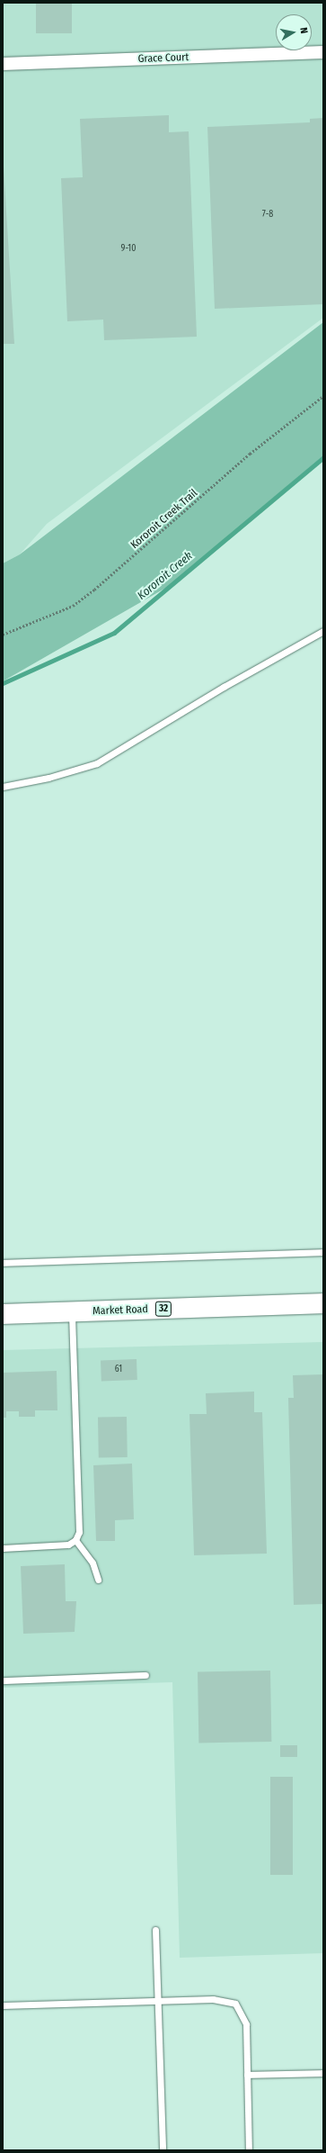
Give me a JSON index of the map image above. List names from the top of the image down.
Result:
{
  "streets": {
    "main road": ["32", "Market Road"],
    "street": ["Grace Court"],
    "path": ["Kororoit Creek Trail"]
  },
  "water": ["Kororoit Creek"],
  "house_numbers": ["7-8", "9-10", "61"],
  "north": "right"
}
